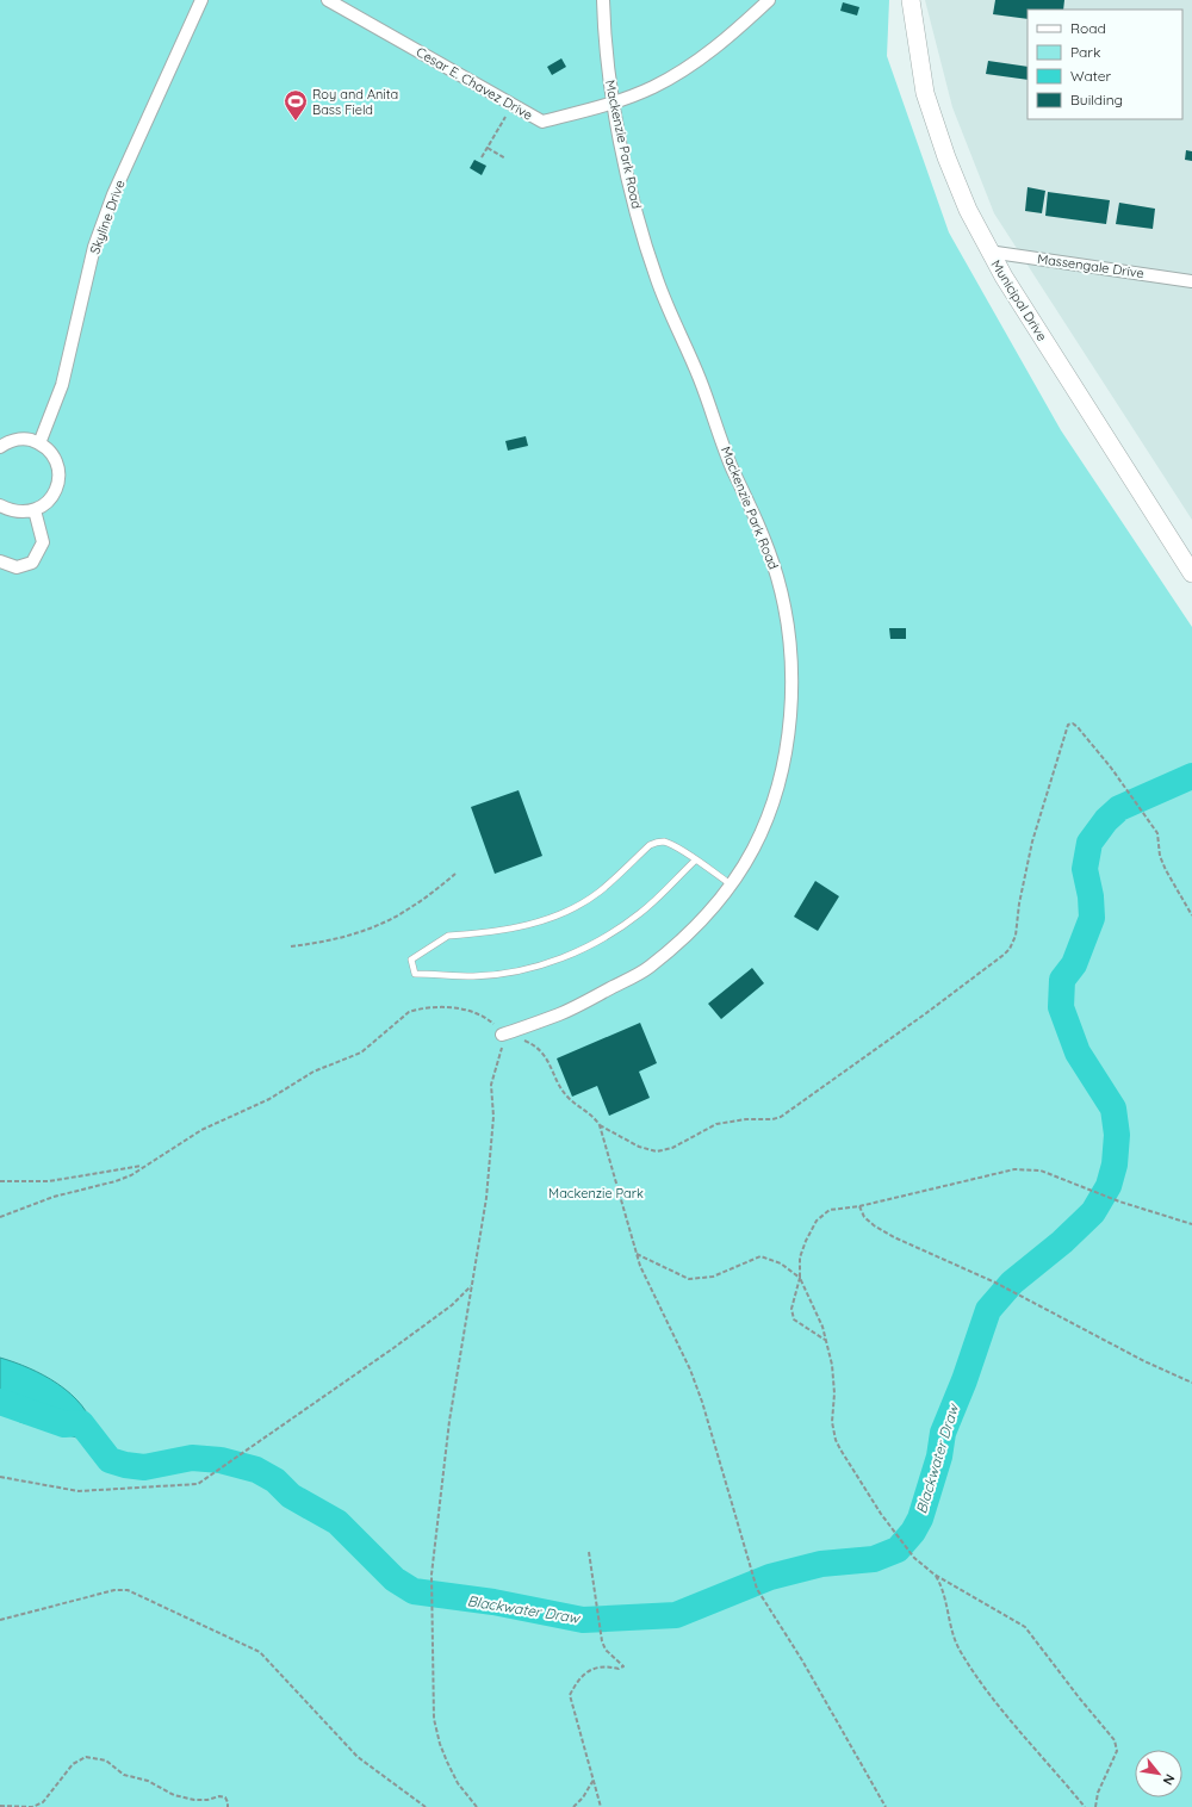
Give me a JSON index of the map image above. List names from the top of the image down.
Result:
{
  "streets": {
    "street": [
      "Cesar E. Chavez Drive",
      "Mackenzie Park Road",
      "Skyline Drive",
      "Massengale Drive",
      "Municipal Drive"
    ]
  },
  "crossings": [
    ["Cesar E. Chavez Drive", "Mackenzie Park Road"],
    ["Massengale Drive", "Municipal Drive"]
  ],
  "water": ["Blackwater Draw"],
  "parks": ["Mackenzie Park"],
  "places": {
    "sports": ["Roy and Anita Bass Field"]
  },
  "legend": [
    "Road",
    "Park",
    "Water",
    "Building"
  ],
  "north": "bottom right"
}
